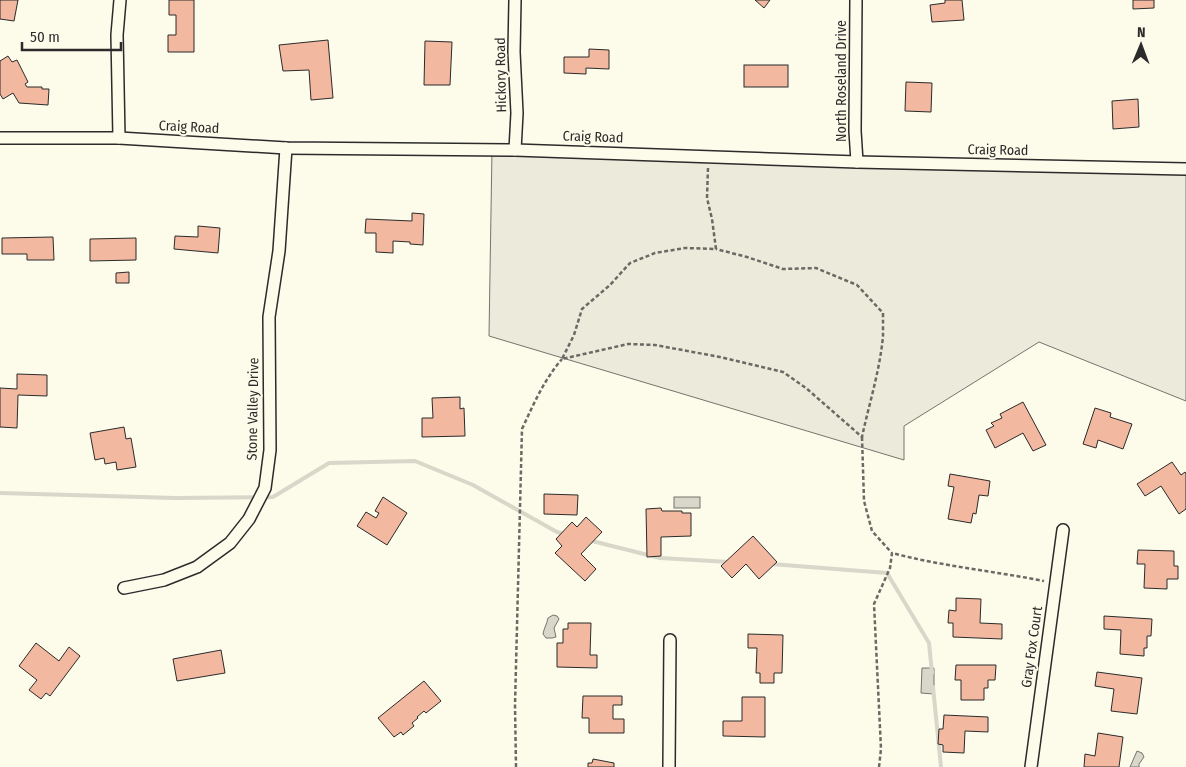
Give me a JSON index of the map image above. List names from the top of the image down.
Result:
{
  "streets": {
    "street": [
      "Hickory Road",
      "North Roseland Drive",
      "Craig Road",
      "Stone Valley Drive",
      "Gray Fox Court"
    ]
  },
  "crossings": [
    ["Hickory Road", "Craig Road"],
    ["North Roseland Drive", "Craig Road"],
    ["Craig Road", "Stone Valley Drive"]
  ],
  "scale_bar": "50 m",
  "north": "top"
}
